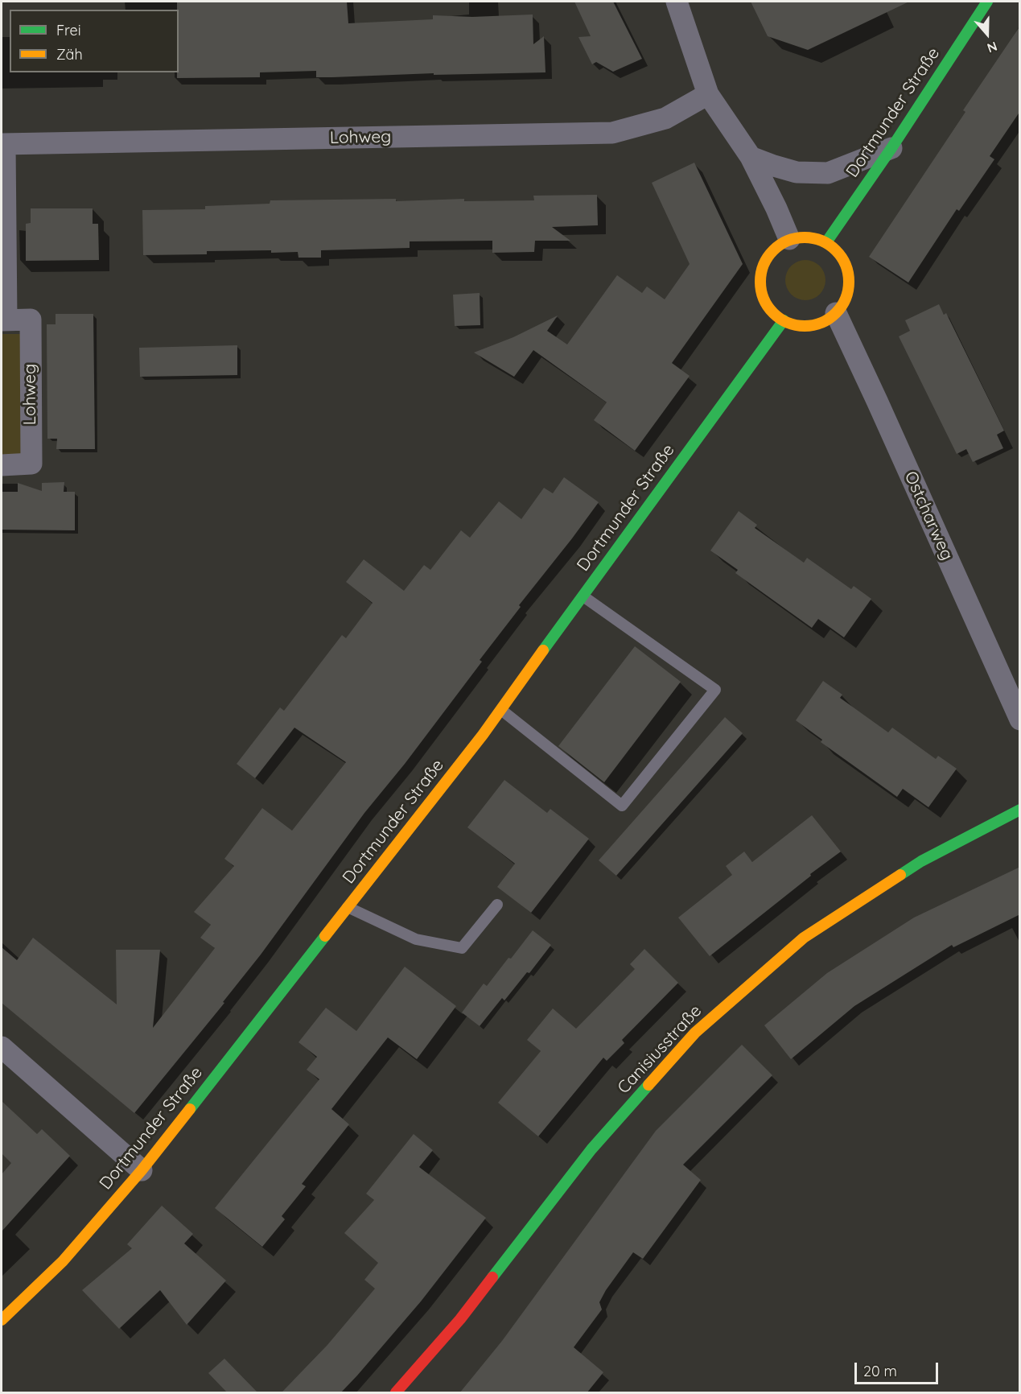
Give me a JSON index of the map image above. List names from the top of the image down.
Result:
{
  "streets": {
    "main road": ["Dortmunder Straße", "Canisiusstraße"],
    "street": ["Lohweg", "Ostcharweg"]
  },
  "crossings": [
    ["Dortmunder Straße", "Ostcharweg"]
  ],
  "legend": ["Frei", "Zäh"],
  "scale_bar": "20 m",
  "north": "bottom"
}
